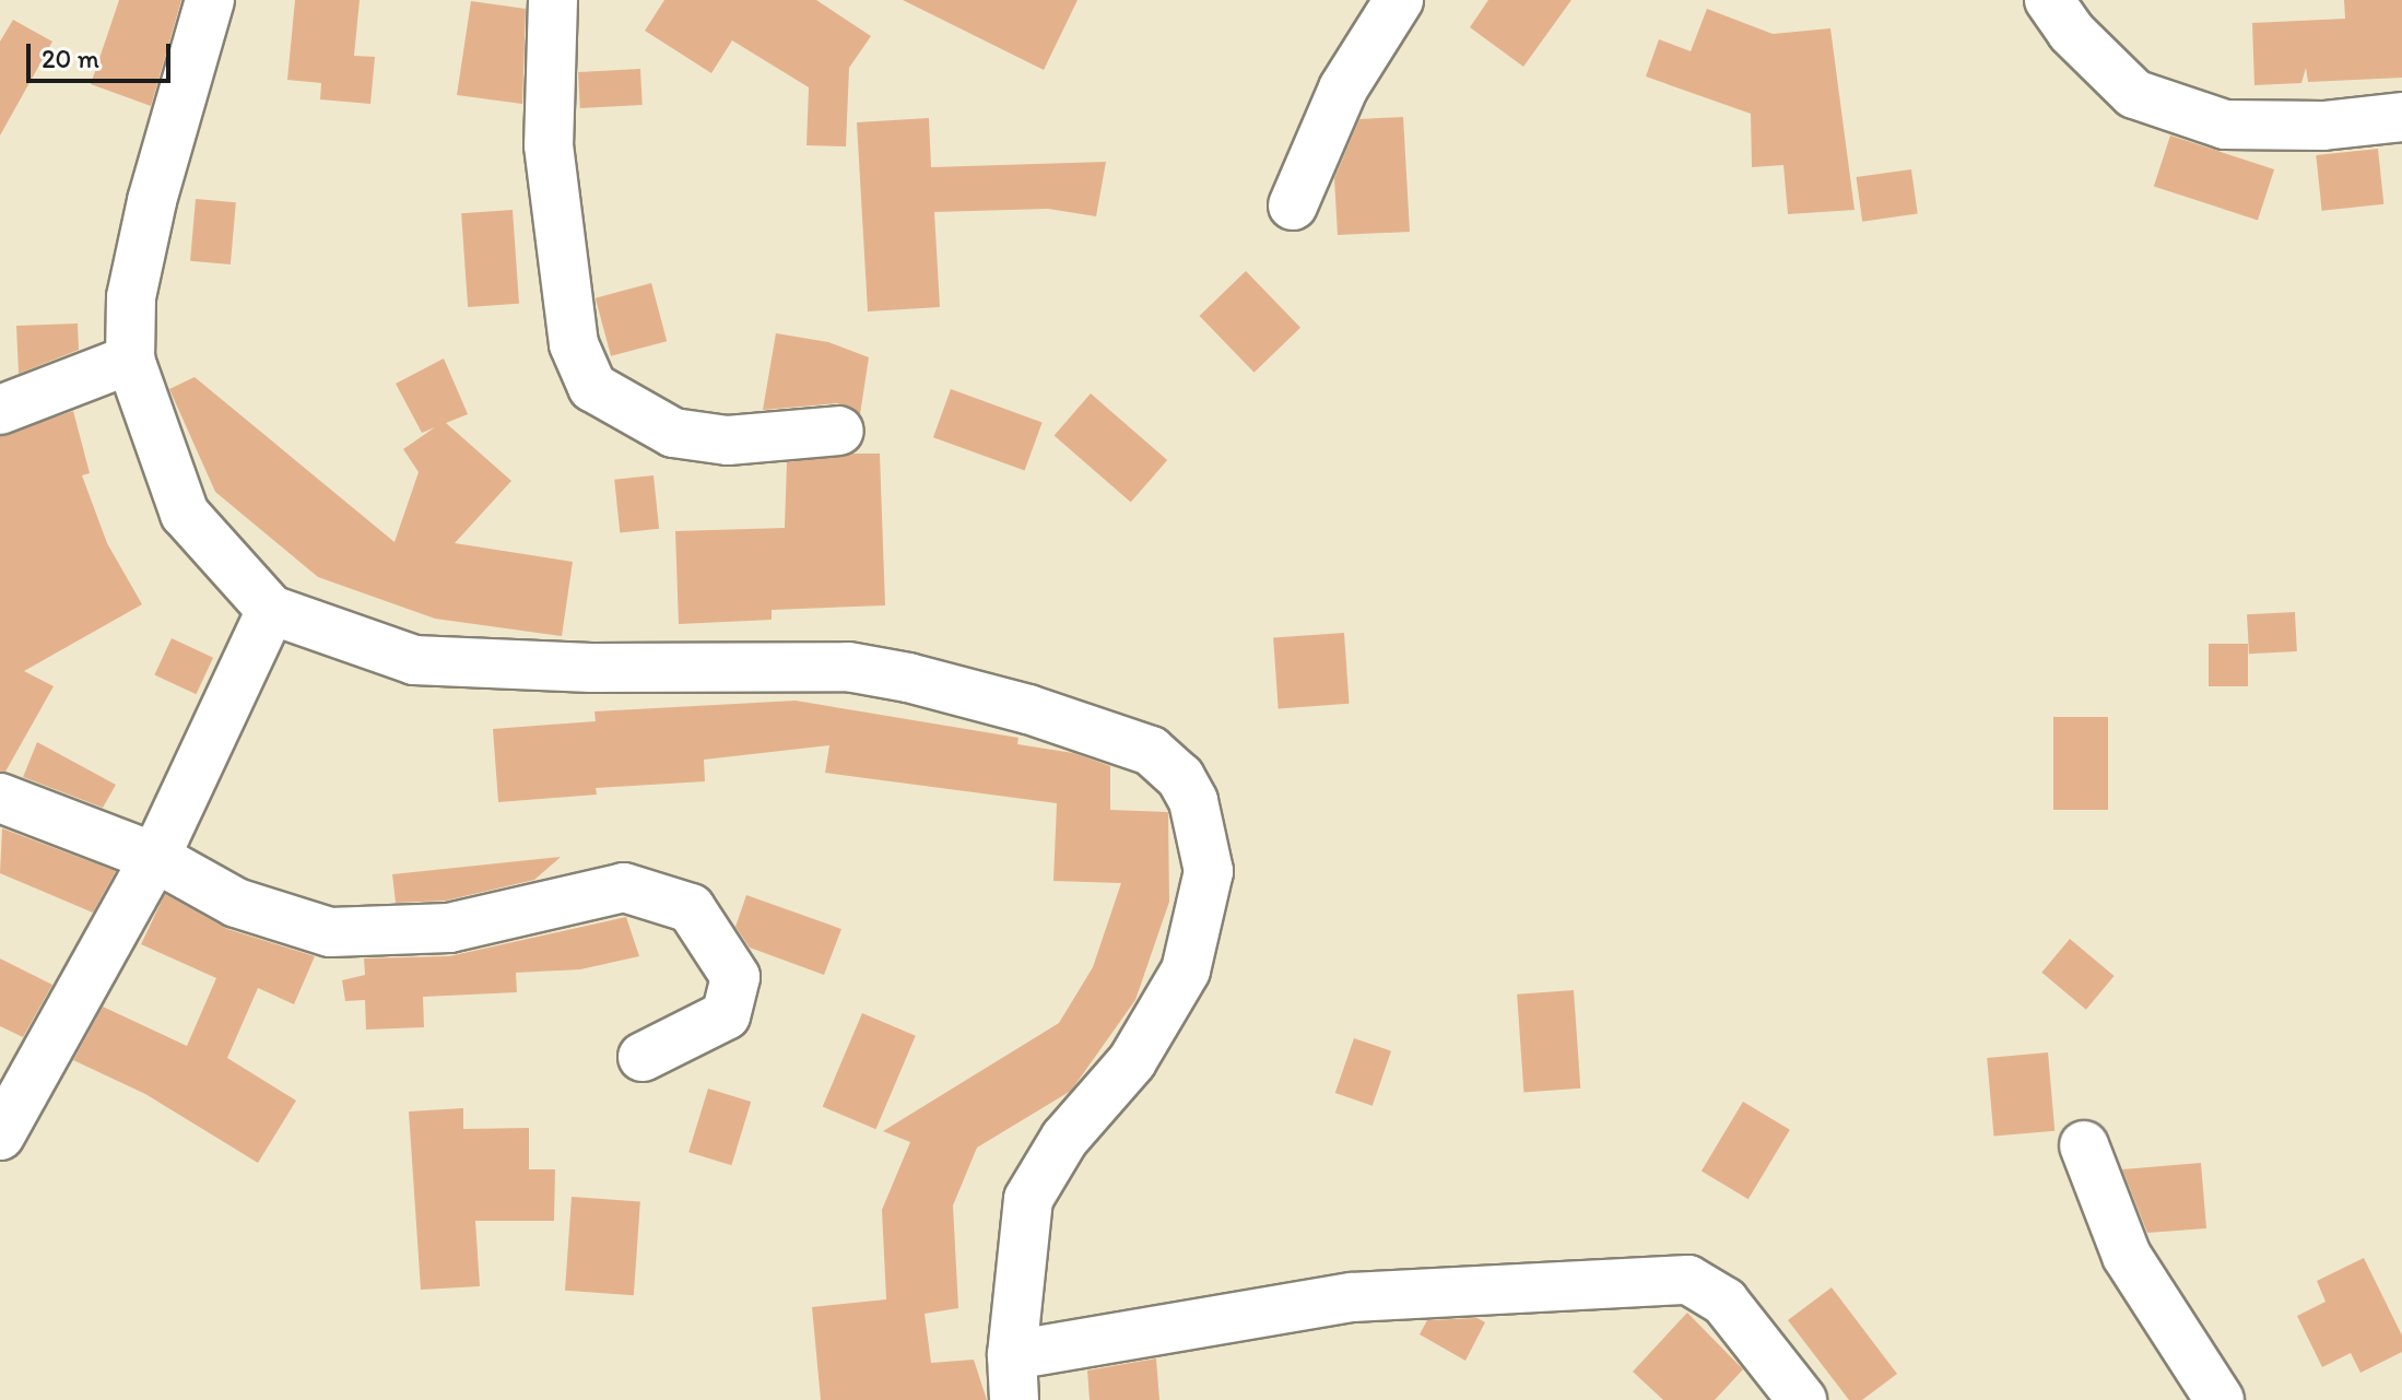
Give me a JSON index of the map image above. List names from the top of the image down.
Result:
{
  "scale_bar": "20 m"
}
